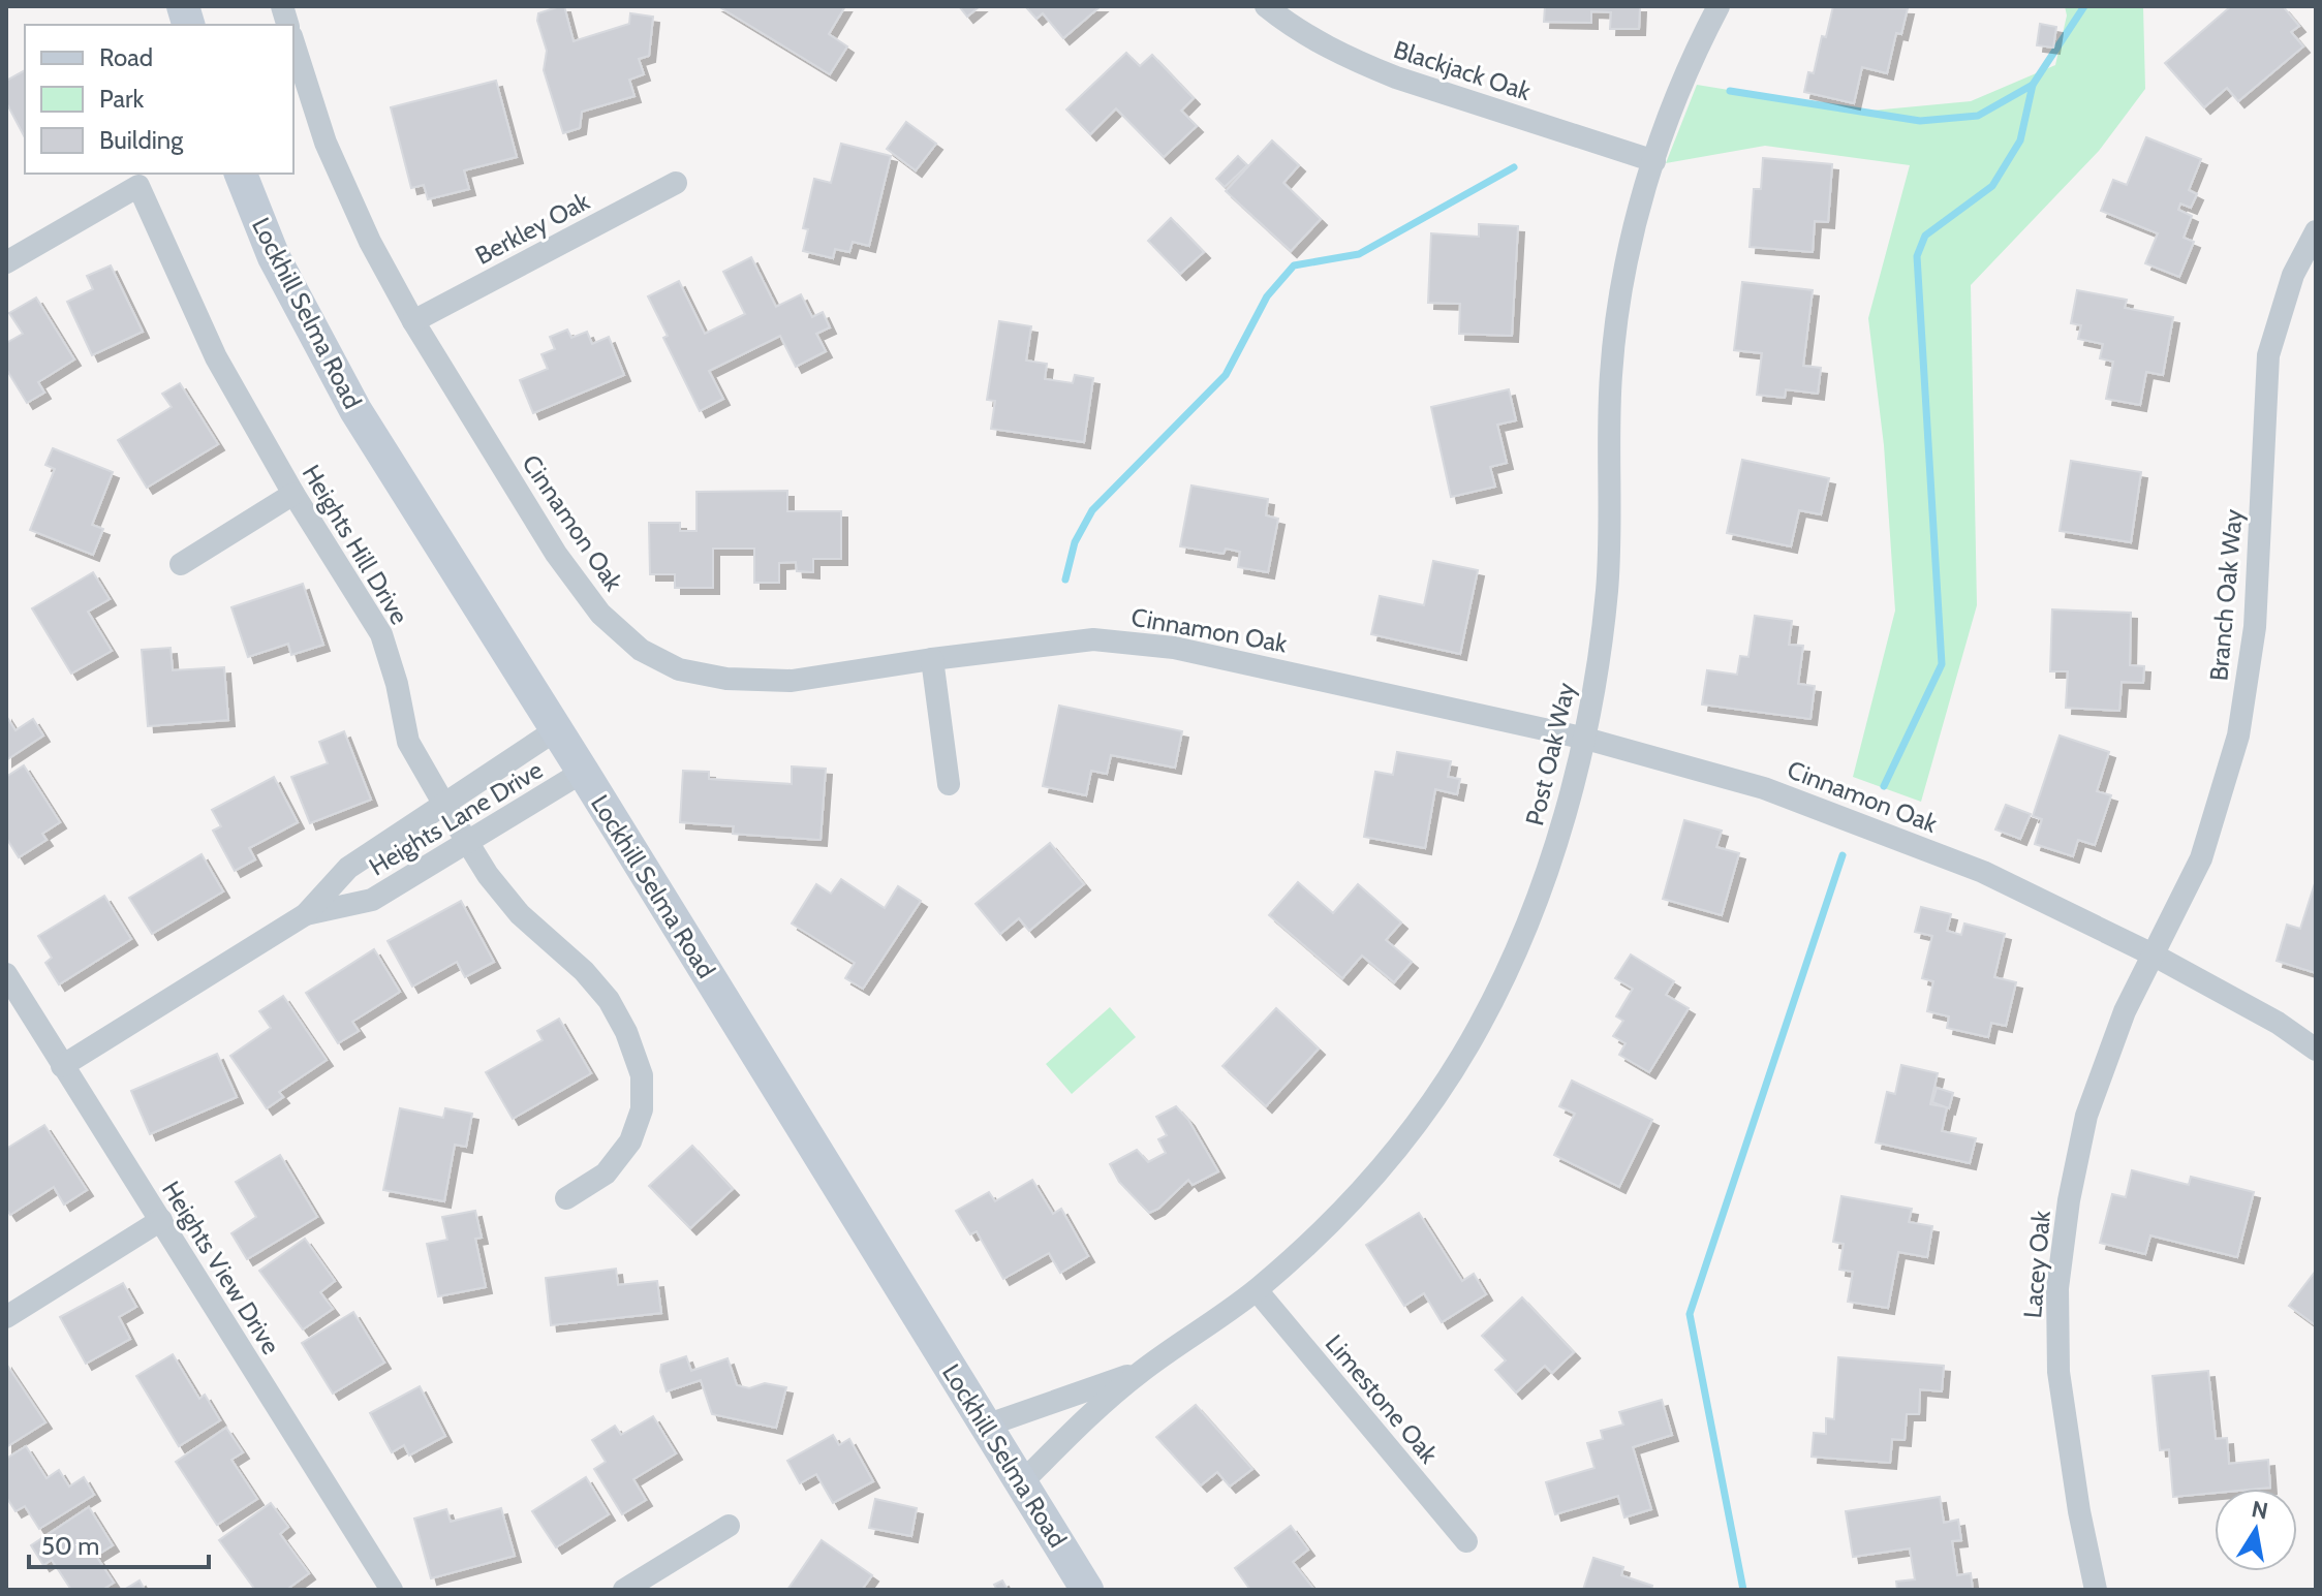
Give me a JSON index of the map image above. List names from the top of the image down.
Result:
{
  "streets": {
    "main road": ["Lockhill Selma Road"],
    "street": [
      "Blackjack Oak",
      "Berkley Oak",
      "Cinnamon Oak",
      "Heights Hill Drive",
      "Branch Oak Way",
      "Post Oak Way",
      "Heights Lane Drive",
      "Lacey Oak",
      "Heights View Drive",
      "Limestone Oak"
    ]
  },
  "crossings": [
    ["Blackjack Oak", "Post Oak Way"],
    ["Berkley Oak", "Cinnamon Oak"],
    ["Lockhill Selma Road", "Post Oak Way"],
    ["Lockhill Selma Road", "Heights Lane Drive"],
    ["Cinnamon Oak", "Branch Oak Way"],
    ["Cinnamon Oak", "Post Oak Way"],
    ["Cinnamon Oak", "Lacey Oak"],
    ["Heights Hill Drive", "Heights Lane Drive"],
    ["Branch Oak Way", "Lacey Oak"],
    ["Post Oak Way", "Limestone Oak"],
    ["Heights Lane Drive", "Heights View Drive"]
  ],
  "legend": ["Road", "Park", "Building"],
  "scale_bar": "50 m",
  "north": "top"
}
